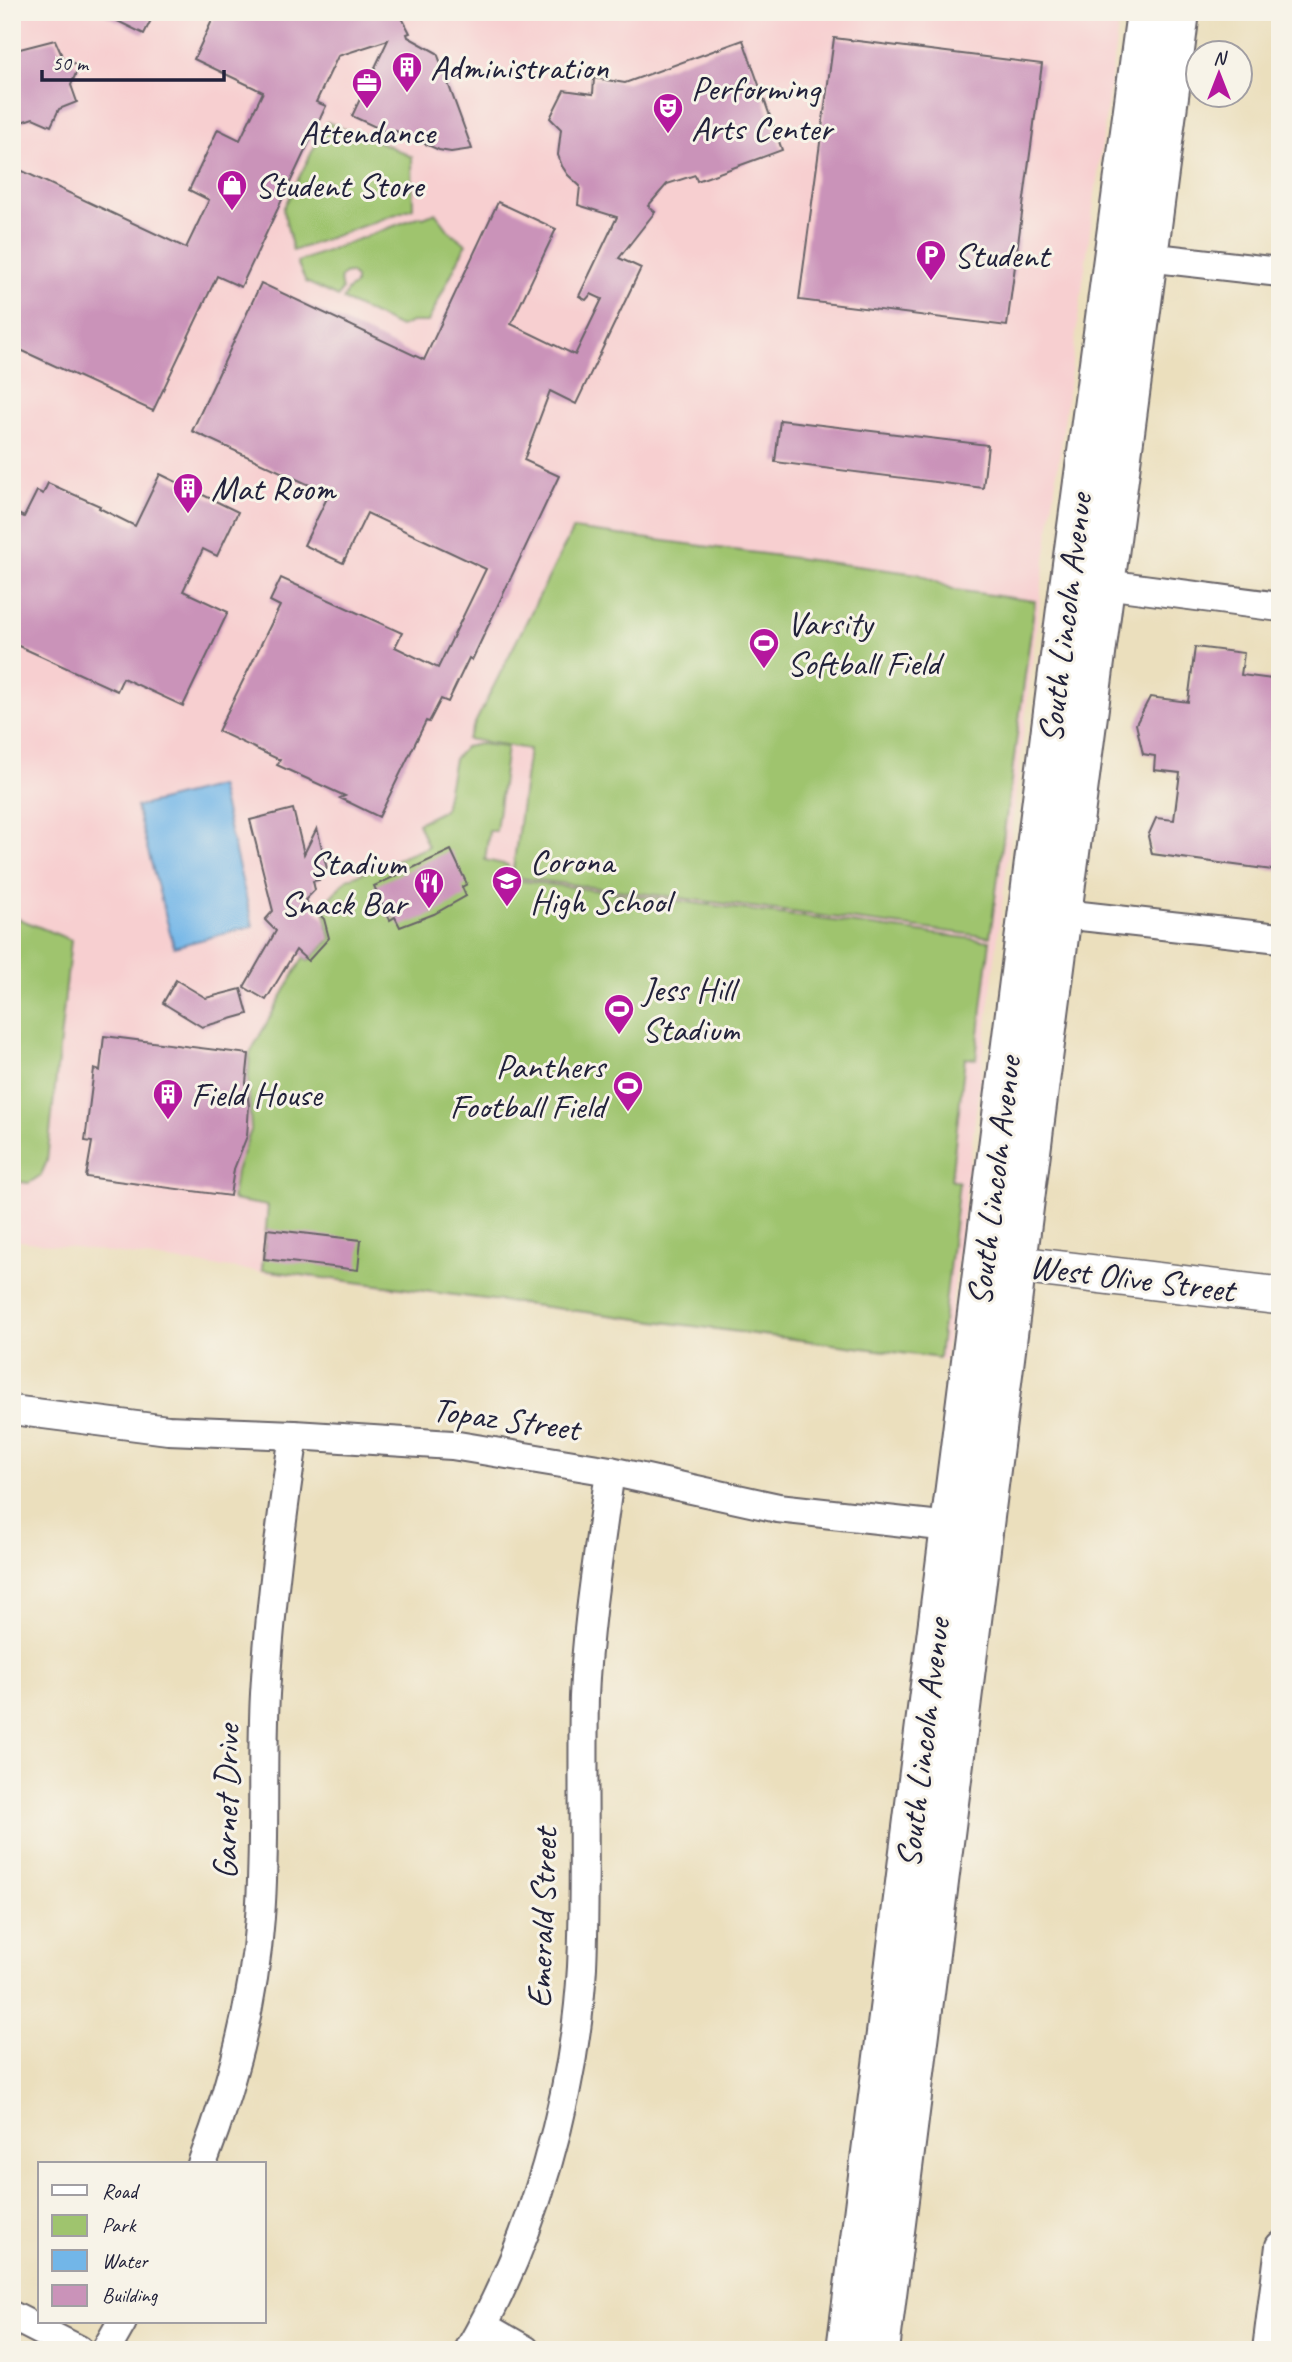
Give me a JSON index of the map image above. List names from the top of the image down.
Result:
{
  "streets": {
    "main road": ["South Lincoln Avenue"],
    "street": [
      "West Olive Street",
      "Topaz Street",
      "Garnet Drive",
      "Emerald Street"
    ]
  },
  "crossings": [
    ["South Lincoln Avenue", "West Olive Street"],
    ["South Lincoln Avenue", "Topaz Street"],
    ["Topaz Street", "Garnet Drive"],
    ["Topaz Street", "Emerald Street"]
  ],
  "places": {
    "building": ["Administration", "Mat Room", "Field House"],
    "office": ["Attendance"],
    "theatre": ["Performing Arts Center"],
    "shop": ["Student Store"],
    "parking": ["Student"],
    "sports": ["Varsity Softball Field", "Jess Hill Stadium", "Panthers Football Field"],
    "school or university": ["Corona High School"],
    "restaurant": ["Stadium Snack Bar"]
  },
  "legend": [
    "Road",
    "Park",
    "Water",
    "Building"
  ],
  "scale_bar": "50 m",
  "north": "top"
}
